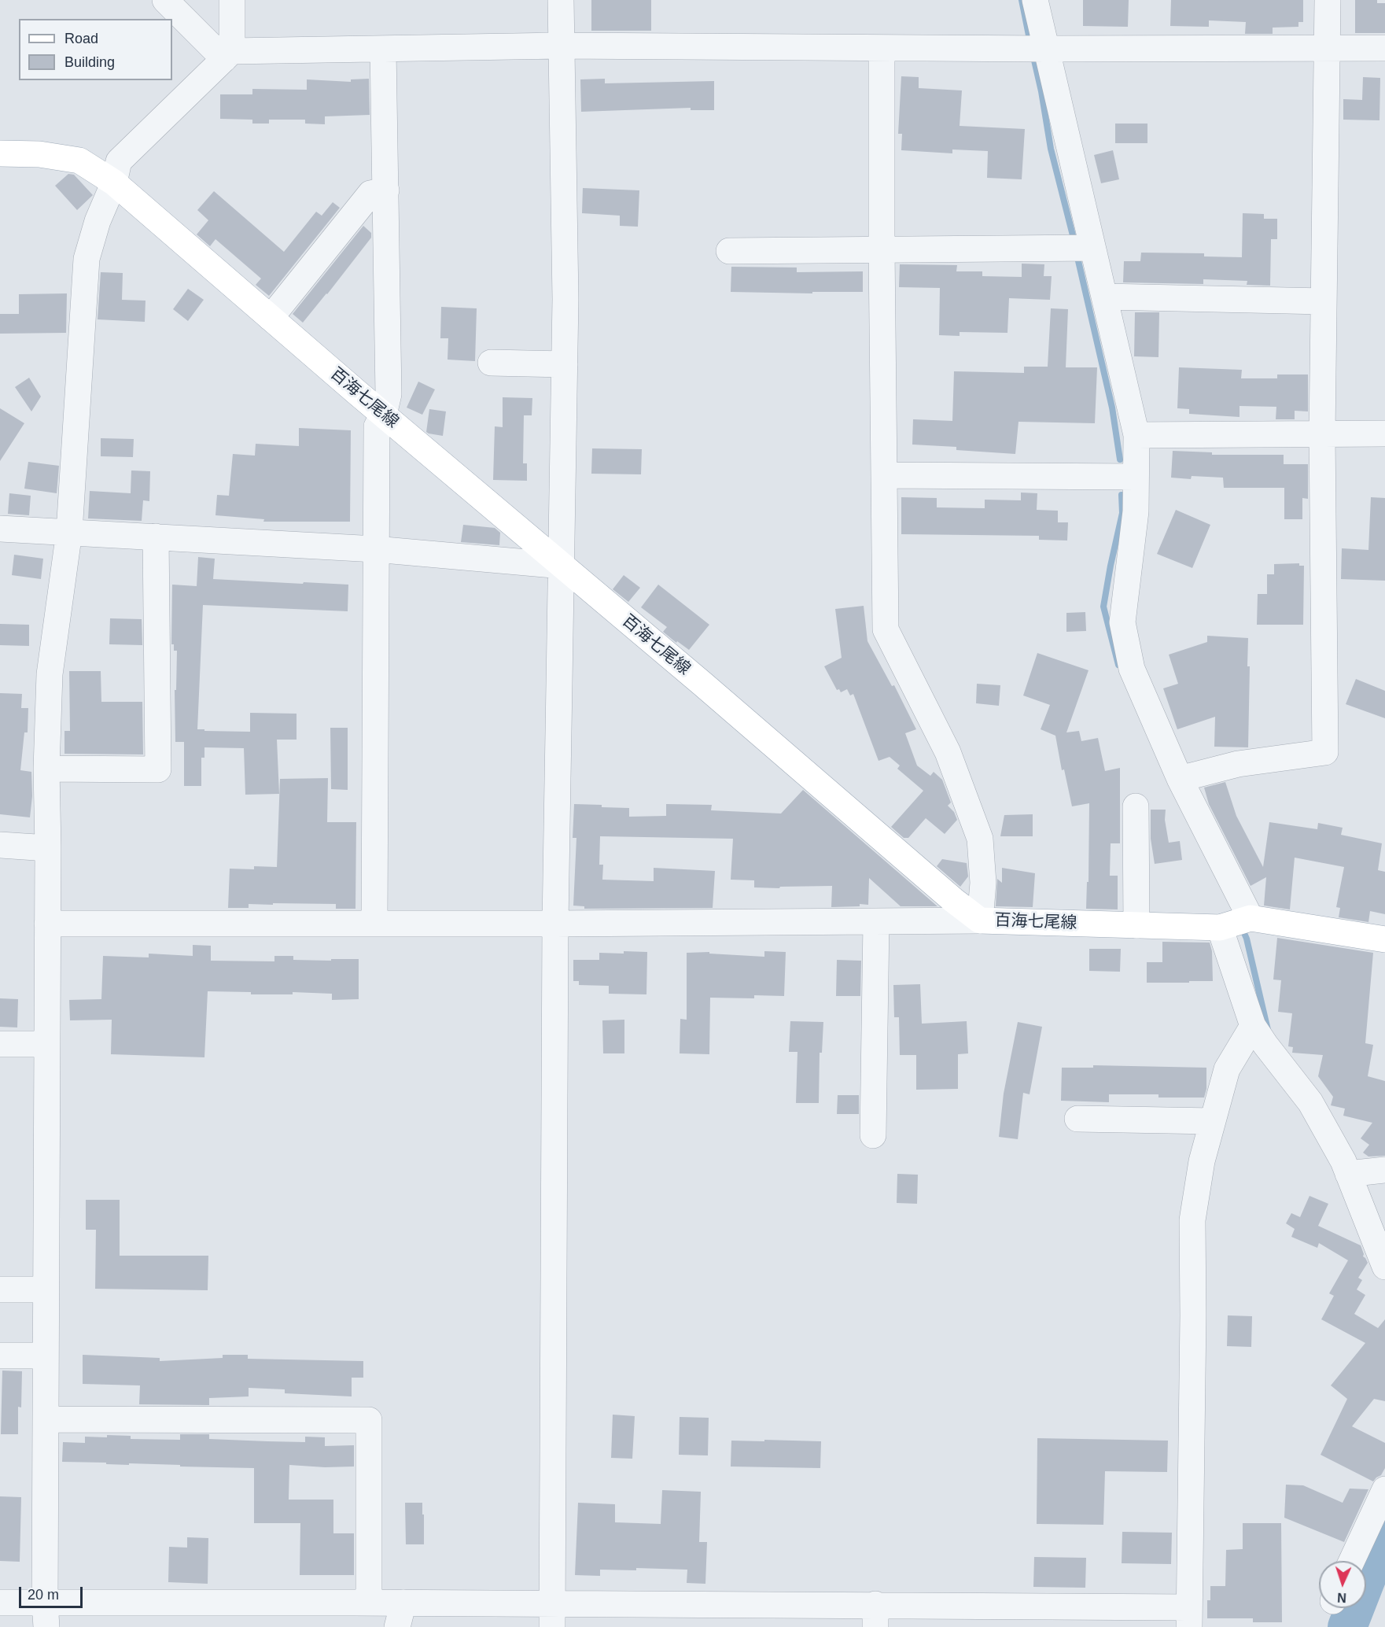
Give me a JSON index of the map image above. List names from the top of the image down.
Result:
{
  "streets": {
    "main road": ["百海七尾線"]
  },
  "legend": ["Road", "Building"],
  "scale_bar": "20 m",
  "north": "bottom"
}
